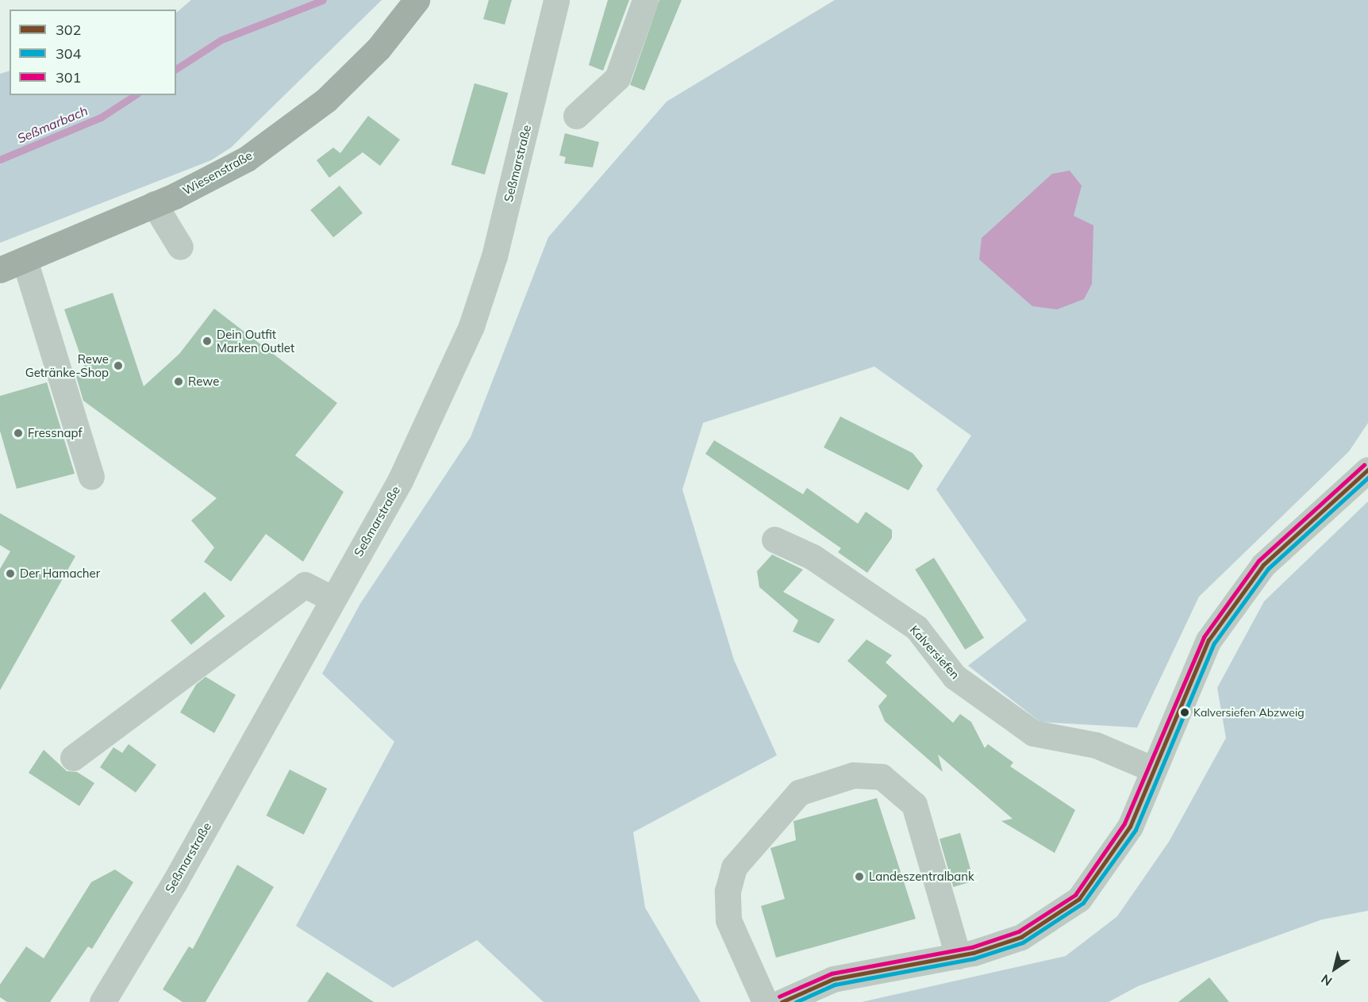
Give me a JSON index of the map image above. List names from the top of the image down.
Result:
{
  "streets": {
    "main road": ["Wiesenstraße"],
    "street": ["Seßmarstraße", "Kalversiefen"]
  },
  "water": ["Seßmarbach"],
  "places": [
    "Dein Outfit Marken Outlet",
    "Rewe Getränke-Shop",
    "Rewe",
    "Fressnapf",
    "Der Hamacher",
    "Kalversiefen Abzweig",
    "Landeszentralbank"
  ],
  "lines": ["transit line 301", "transit line 302", "transit line 304"],
  "legend": ["302", "304", "301"],
  "north": "bottom left"
}
